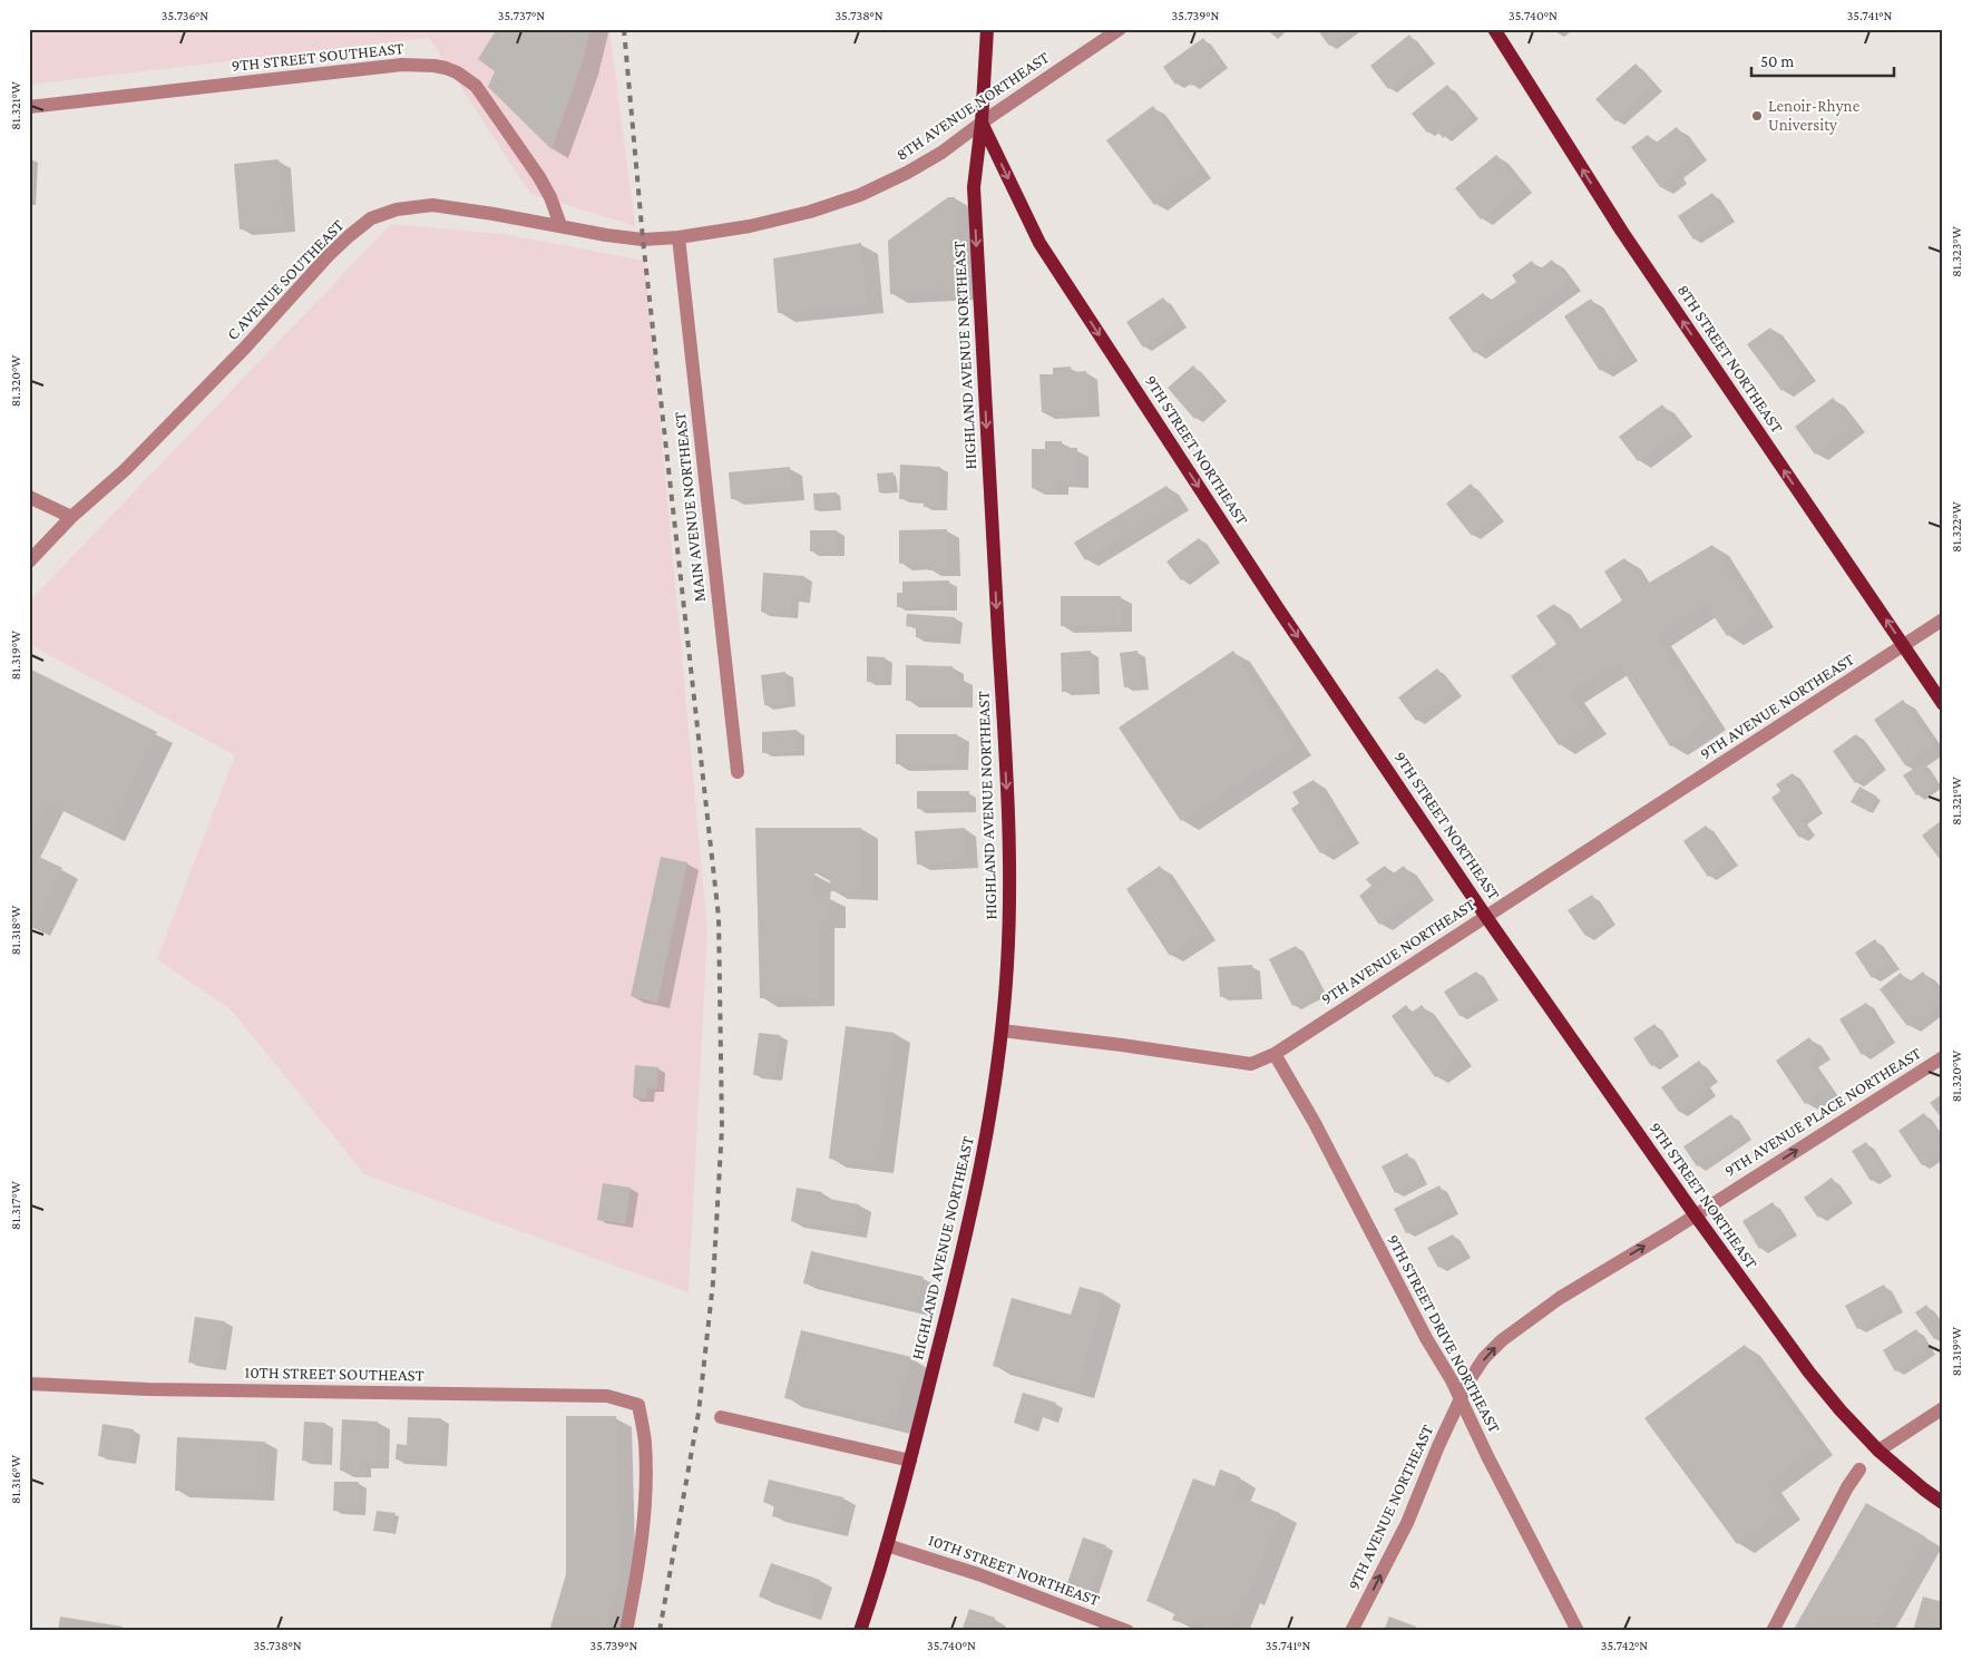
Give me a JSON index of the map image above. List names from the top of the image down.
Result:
{
  "streets": {
    "main road": ["HIGHLAND AVENUE NORTHEAST", "8TH STREET NORTHEAST", "9TH STREET NORTHEAST"],
    "street": [
      "9TH STREET SOUTHEAST",
      "8TH AVENUE NORTHEAST",
      "C AVENUE SOUTHEAST",
      "MAIN AVENUE NORTHEAST",
      "9TH AVENUE NORTHEAST",
      "9TH AVENUE PLACE NORTHEAST",
      "9TH STREET DRIVE NORTHEAST",
      "10TH STREET SOUTHEAST",
      "10TH STREET NORTHEAST"
    ]
  },
  "crossings": [
    ["9TH STREET SOUTHEAST", "C AVENUE SOUTHEAST"],
    ["8TH AVENUE NORTHEAST", "C AVENUE SOUTHEAST"],
    ["8TH AVENUE NORTHEAST", "HIGHLAND AVENUE NORTHEAST"],
    ["8TH AVENUE NORTHEAST", "9TH STREET NORTHEAST"],
    ["8TH AVENUE NORTHEAST", "MAIN AVENUE NORTHEAST"],
    ["HIGHLAND AVENUE NORTHEAST", "9TH STREET NORTHEAST"],
    ["HIGHLAND AVENUE NORTHEAST", "9TH AVENUE NORTHEAST"],
    ["HIGHLAND AVENUE NORTHEAST", "10TH STREET NORTHEAST"],
    ["8TH STREET NORTHEAST", "9TH AVENUE NORTHEAST"],
    ["9TH STREET NORTHEAST", "9TH AVENUE NORTHEAST"],
    ["9TH STREET NORTHEAST", "9TH AVENUE PLACE NORTHEAST"],
    ["9TH AVENUE NORTHEAST", "9TH AVENUE PLACE NORTHEAST"],
    ["9TH AVENUE NORTHEAST", "9TH STREET DRIVE NORTHEAST"],
    ["9TH AVENUE PLACE NORTHEAST", "9TH STREET DRIVE NORTHEAST"]
  ],
  "one_way": [
    "HIGHLAND AVENUE NORTHEAST",
    "8TH STREET NORTHEAST",
    "9TH STREET NORTHEAST",
    "9TH AVENUE PLACE NORTHEAST"
  ],
  "places": ["Lenoir-Rhyne University"],
  "scale_bar": "50 m",
  "coordinates": [
    "35.736°N",
    "35.737°N",
    "35.738°N",
    "35.739°N",
    "35.740°N",
    "35.741°N",
    "81.321°W",
    "81.323°W",
    "81.320°W",
    "81.322°W",
    "81.319°W",
    "81.318°W",
    "81.317°W",
    "81.316°W",
    "35.742°N"
  ]
}
